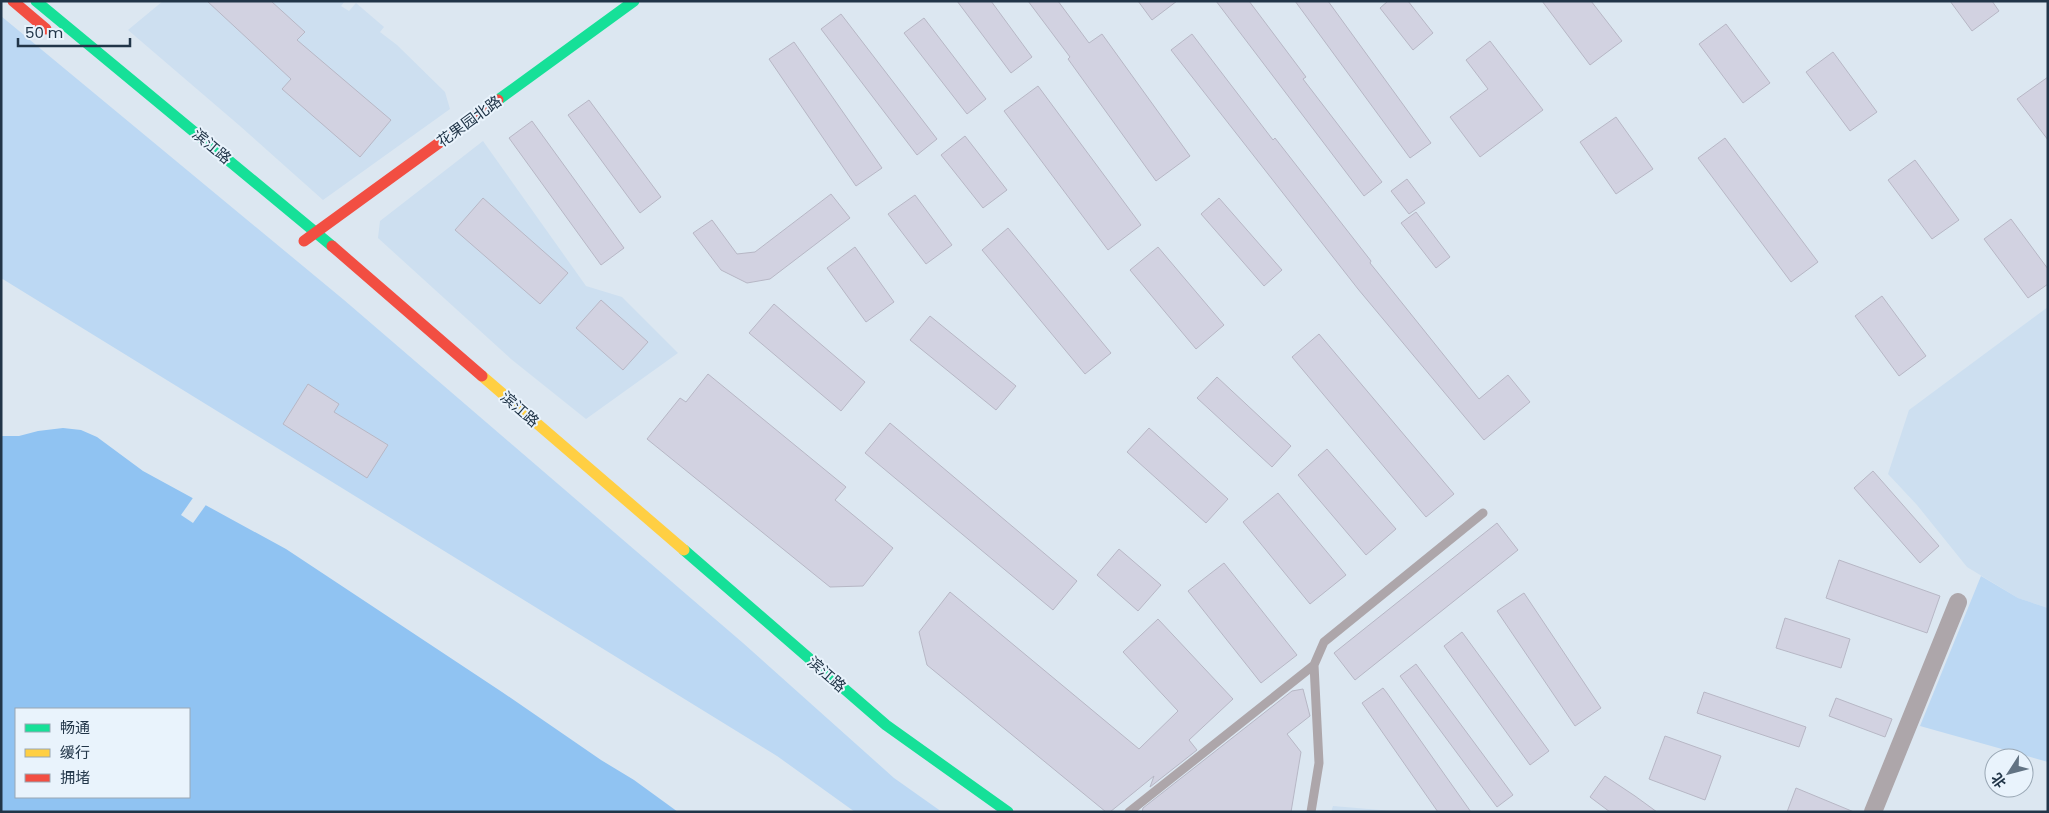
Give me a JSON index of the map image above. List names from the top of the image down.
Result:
{
  "streets": {
    "main road": ["花果园北路", "滨江路"]
  },
  "crossings": [
    ["花果园北路", "滨江路"]
  ],
  "legend": ["畅通", "缓行", "拥堵"],
  "scale_bar": "50 m",
  "north": "bottom left"
}
